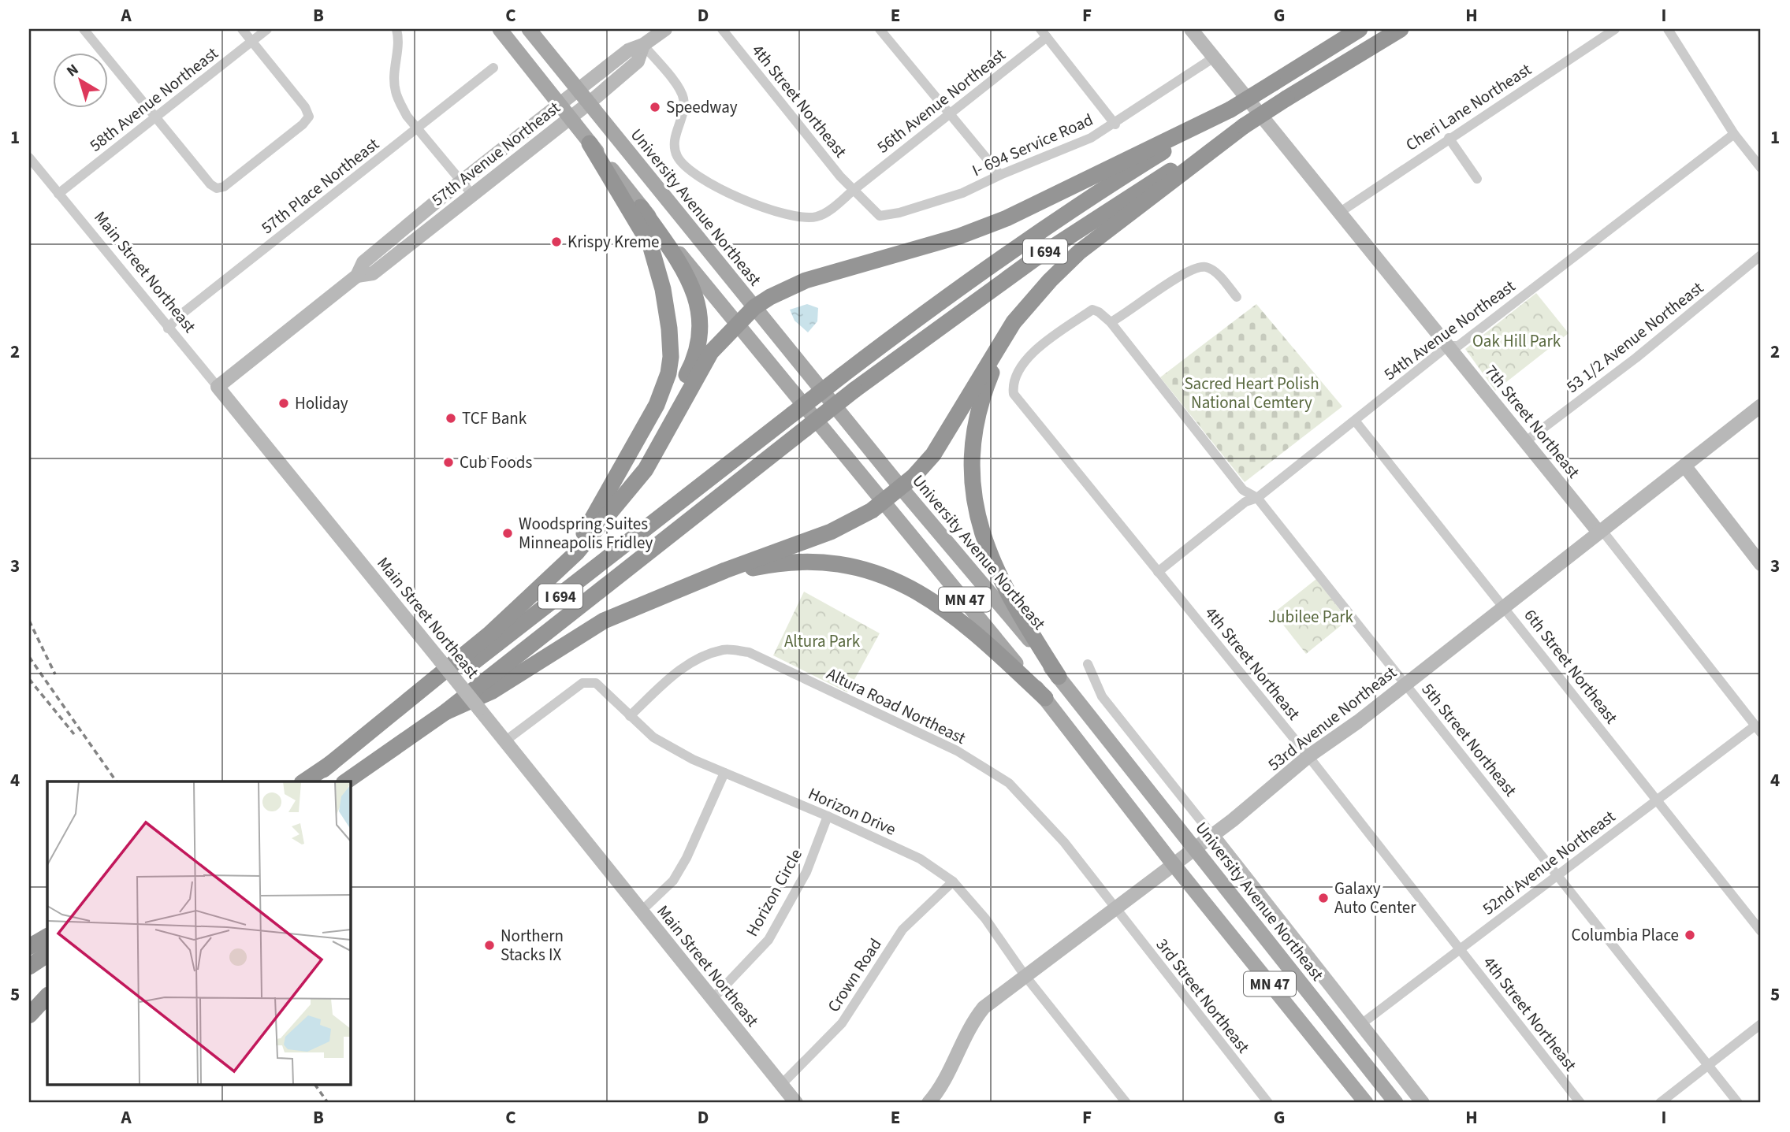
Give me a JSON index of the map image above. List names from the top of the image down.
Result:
{
  "streets": {
    "highway": ["I 694"],
    "main road": ["University Avenue Northeast", "MN 47"],
    "street": [
      "58th Avenue Northeast",
      "4th Street Northeast",
      "56th Avenue Northeast",
      "Cheri Lane Northeast",
      "I- 694 Service Road",
      "57th Avenue Northeast",
      "57th Place Northeast",
      "Main Street Northeast",
      "54th Avenue Northeast",
      "53 1/2 Avenue Northeast",
      "7th Street Northeast",
      "6th Street Northeast",
      "Altura Road Northeast",
      "53rd Avenue Northeast",
      "5th Street Northeast",
      "Horizon Drive",
      "52nd Avenue Northeast",
      "Horizon Circle",
      "Crown Road",
      "3rd Street Northeast"
    ]
  },
  "crossings": [
    ["58th Avenue Northeast", "Main Street Northeast"],
    ["4th Street Northeast", "56th Avenue Northeast"],
    ["4th Street Northeast", "I- 694 Service Road"],
    ["4th Street Northeast", "54th Avenue Northeast"],
    ["4th Street Northeast", "53rd Avenue Northeast"],
    ["4th Street Northeast", "5th Street Northeast"],
    ["4th Street Northeast", "52nd Avenue Northeast"],
    ["56th Avenue Northeast", "57th Avenue Northeast"],
    ["Cheri Lane Northeast", "7th Street Northeast"],
    ["I- 694 Service Road", "7th Street Northeast"],
    ["57th Avenue Northeast", "University Avenue Northeast"],
    ["57th Avenue Northeast", "Main Street Northeast"],
    ["57th Avenue Northeast", "MN 47"],
    ["57th Place Northeast", "Main Street Northeast"],
    ["University Avenue Northeast", "53rd Avenue Northeast"],
    ["University Avenue Northeast", "52nd Avenue Northeast"],
    ["Main Street Northeast", "Horizon Drive"],
    ["Main Street Northeast", "Horizon Circle"],
    ["Main Street Northeast", "Crown Road"],
    ["54th Avenue Northeast", "7th Street Northeast"],
    ["54th Avenue Northeast", "6th Street Northeast"],
    ["54th Avenue Northeast", "5th Street Northeast"],
    ["53 1/2 Avenue Northeast", "7th Street Northeast"],
    ["7th Street Northeast", "53rd Avenue Northeast"],
    ["7th Street Northeast", "52nd Avenue Northeast"],
    ["MN 47", "53rd Avenue Northeast"],
    ["6th Street Northeast", "53rd Avenue Northeast"],
    ["6th Street Northeast", "52nd Avenue Northeast"],
    ["Altura Road Northeast", "53rd Avenue Northeast"],
    ["Altura Road Northeast", "Horizon Drive"],
    ["Altura Road Northeast", "3rd Street Northeast"],
    ["53rd Avenue Northeast", "5th Street Northeast"],
    ["53rd Avenue Northeast", "Horizon Drive"],
    ["53rd Avenue Northeast", "3rd Street Northeast"],
    ["5th Street Northeast", "52nd Avenue Northeast"],
    ["Horizon Drive", "Horizon Circle"],
    ["Horizon Drive", "Crown Road"]
  ],
  "parks": [
    "Oak Hill Park",
    "Sacred Heart Polish National Cemtery",
    "Jubilee Park",
    "Altura Park"
  ],
  "places": [
    "Speedway",
    "Krispy Kreme",
    "Holiday",
    "TCF Bank",
    "Cub Foods",
    "Woodspring Suites Minneapolis Fridley",
    "Galaxy Auto Center",
    "Columbia Place",
    "Northern Stacks IX"
  ],
  "north": "top left",
  "grid": {
    "columns": [
      "A",
      "B",
      "C",
      "D",
      "E",
      "F",
      "G",
      "H",
      "I"
    ],
    "rows": [
      "1",
      "2",
      "3",
      "4",
      "5"
    ]
  }
}
